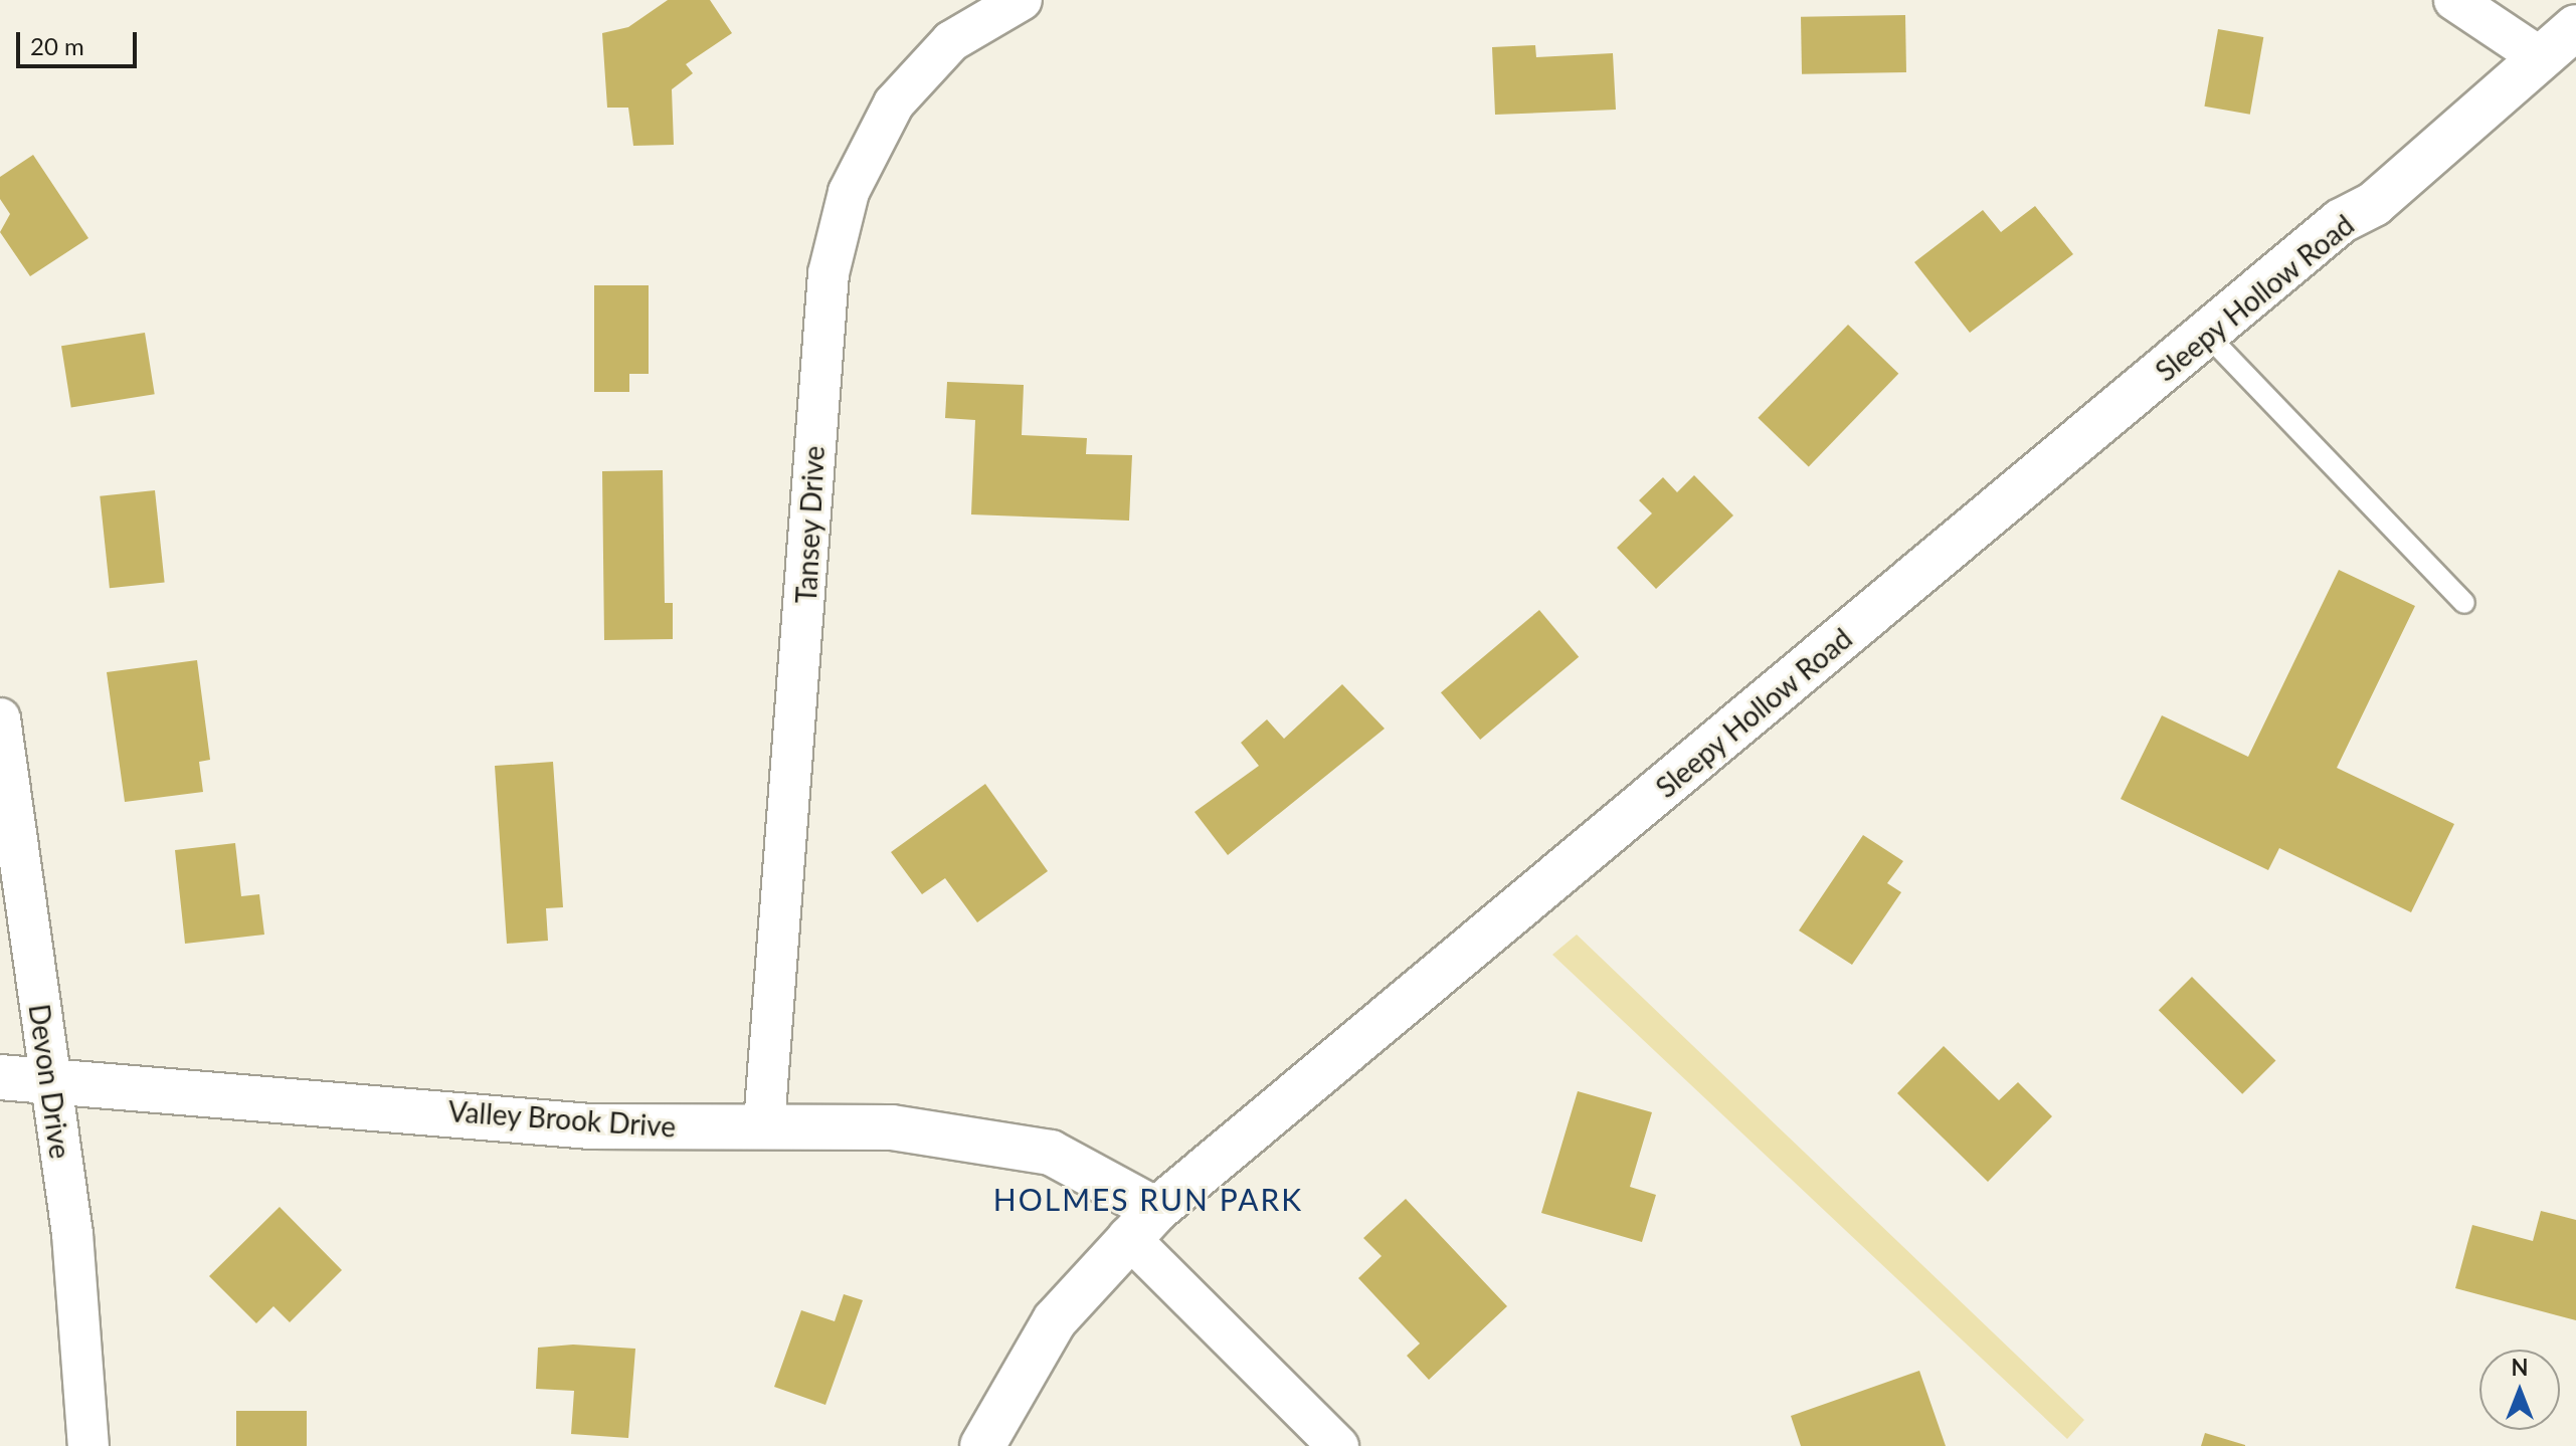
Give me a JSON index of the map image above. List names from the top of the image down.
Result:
{
  "streets": {
    "main road": ["Sleepy Hollow Road", "Valley Brook Drive"],
    "street": ["Tansey Drive", "Devon Drive"]
  },
  "crossings": [
    ["Sleepy Hollow Road", "Valley Brook Drive"],
    ["Tansey Drive", "Valley Brook Drive"],
    ["Devon Drive", "Valley Brook Drive"]
  ],
  "districts": ["HOLMES RUN PARK"],
  "scale_bar": "20 m",
  "north": "top"
}
